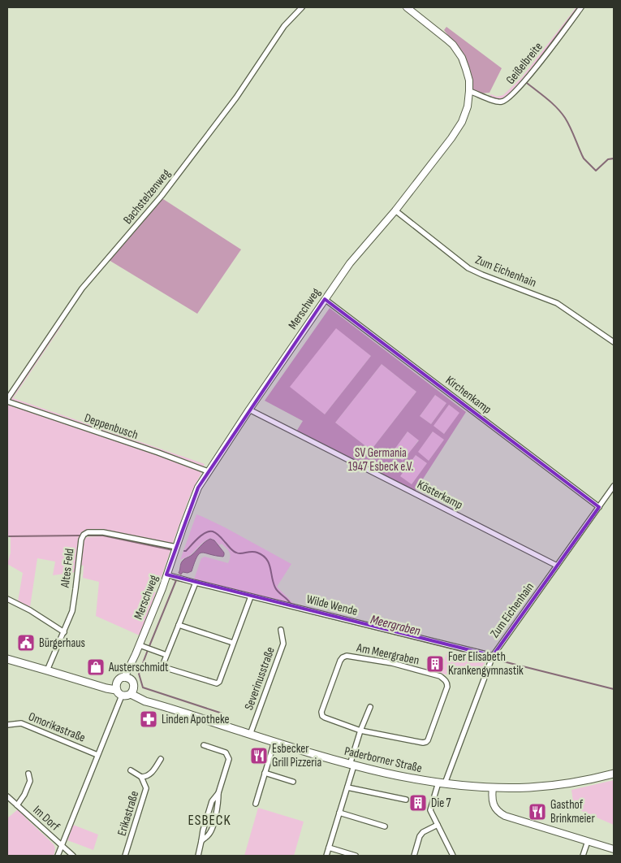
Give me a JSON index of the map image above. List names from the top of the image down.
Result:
{
  "streets": {
    "main road": ["Paderborner Straße"],
    "street": [
      "Geißelbreite",
      "Bachstelzenweg",
      "Zum Eichenhain",
      "Merschweg",
      "Kirchenkamp",
      "Deppenbusch",
      "Kösterkamp",
      "Altes Feld",
      "Wilde Wende",
      "Am Meergraben",
      "Severinusstraße",
      "Omorikastraße",
      "Erikastraße",
      "Im Dorf"
    ]
  },
  "crossings": [
    ["Geißelbreite", "Merschweg"],
    ["Bachstelzenweg", "Deppenbusch"],
    ["Zum Eichenhain", "Merschweg"],
    ["Zum Eichenhain", "Kirchenkamp"],
    ["Zum Eichenhain", "Kösterkamp"],
    ["Zum Eichenhain", "Wilde Wende"],
    ["Zum Eichenhain", "Paderborner Straße"],
    ["Merschweg", "Kirchenkamp"],
    ["Merschweg", "Deppenbusch"],
    ["Merschweg", "Kösterkamp"],
    ["Merschweg", "Altes Feld"],
    ["Merschweg", "Wilde Wende"],
    ["Merschweg", "Paderborner Straße"],
    ["Severinusstraße", "Paderborner Straße"]
  ],
  "districts": ["ESBECK"],
  "water": ["Meergraben"],
  "parks": ["SV Germania 1947 Esbeck e.V."],
  "places": {
    "public building": ["Bürgerhaus"],
    "building": ["Foer Elisabeth Krankengymnastik", "Die 7"],
    "shop": ["Austerschmidt"],
    "pharmacy": ["Linden Apotheke"],
    "restaurant": ["Esbecker Grill Pizzeria", "Gasthof Brinkmeier"]
  }
}
